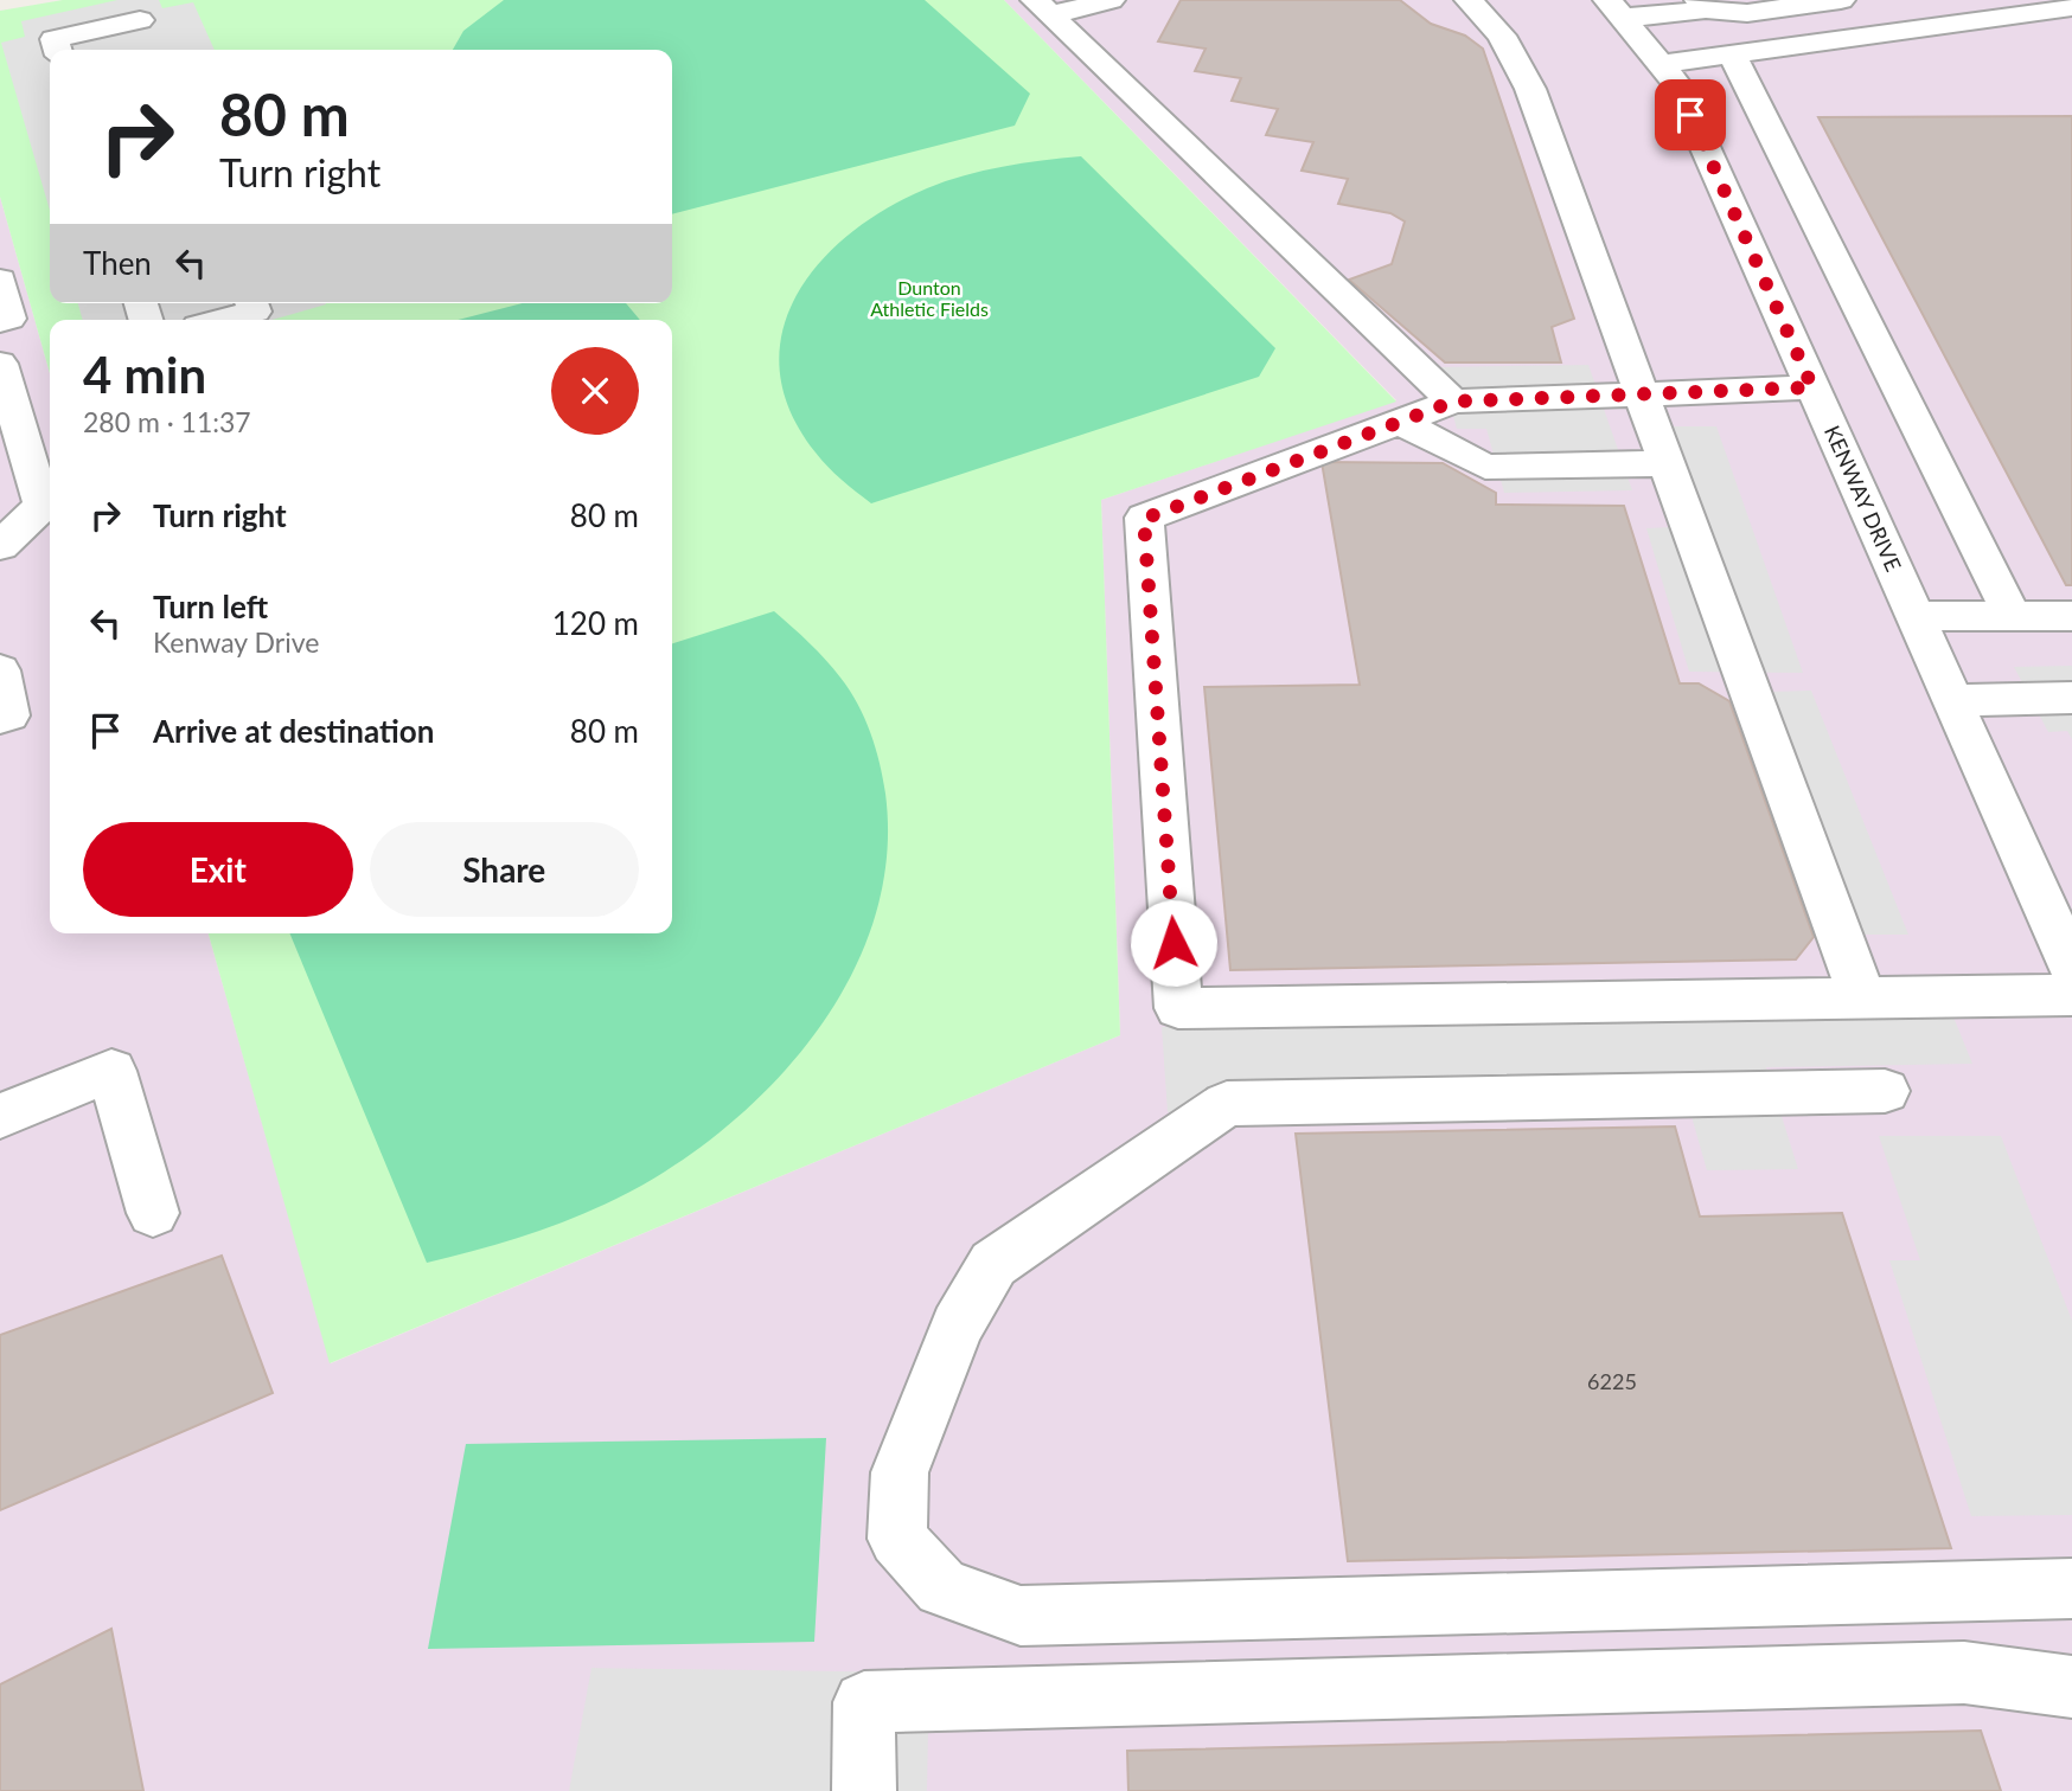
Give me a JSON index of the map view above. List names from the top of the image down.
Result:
{
  "streets": {
    "street": ["KENWAY DRIVE"]
  },
  "parks": ["Dunton Athletic Fields"],
  "house_numbers": ["6225"],
  "page": {
    "turn": ["80 m", "Turn right"],
    "then": "Then",
    "heading": ["4 min", "280 m · 11:37"],
    "list": [
      {
        "name": "Turn right",
        "value": "80 m"
      },
      {
        "name": "Turn left",
        "note": "Kenway Drive",
        "value": "120 m"
      },
      {
        "name": "Arrive at destination",
        "value": "80 m"
      }
    ],
    "buttons": ["Exit", "Share"]
  }
}
